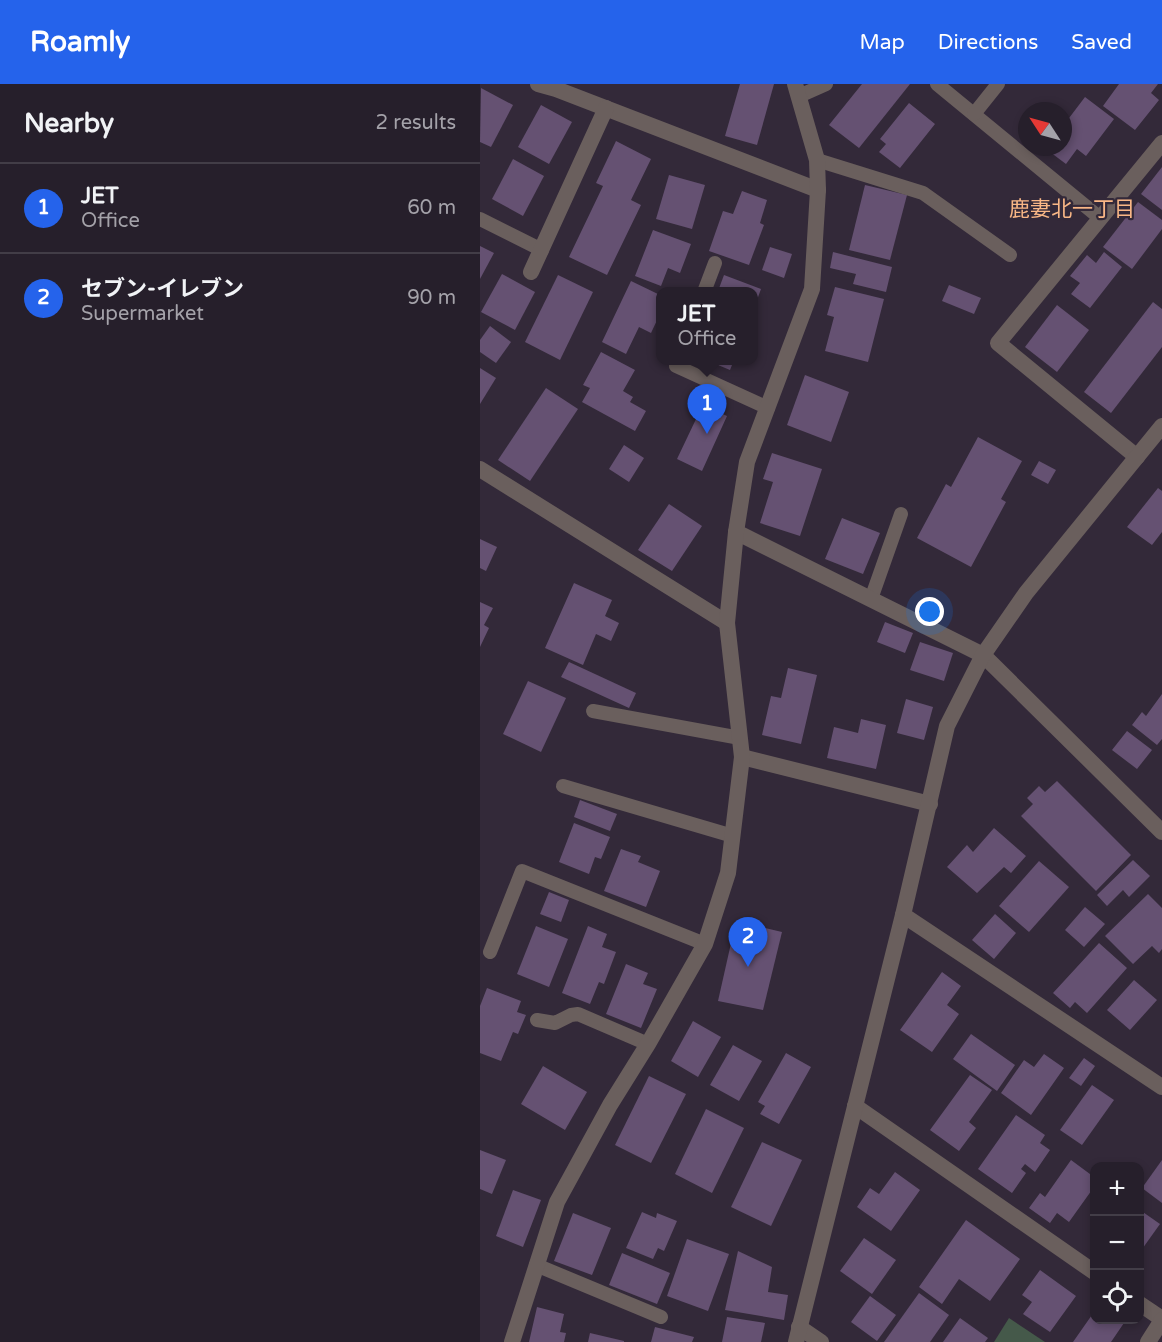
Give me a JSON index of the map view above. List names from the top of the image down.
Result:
{
  "districts": ["鹿妻北一丁目"],
  "north": "top left",
  "page": {
    "header": "Roamly",
    "nav": ["Map", "Directions", "Saved"],
    "heading": ["Nearby", "2 results"],
    "list": [
      {
        "mark": "1",
        "name": "JET",
        "note": "Office",
        "value": "60 m"
      },
      {
        "mark": "2",
        "name": "セブン-イレブン",
        "note": "Supermarket",
        "value": "90 m"
      }
    ],
    "popup": ["JET", "Office"],
    "pins": ["1", "2"],
    "map_buttons": ["+", "−"]
  }
}
